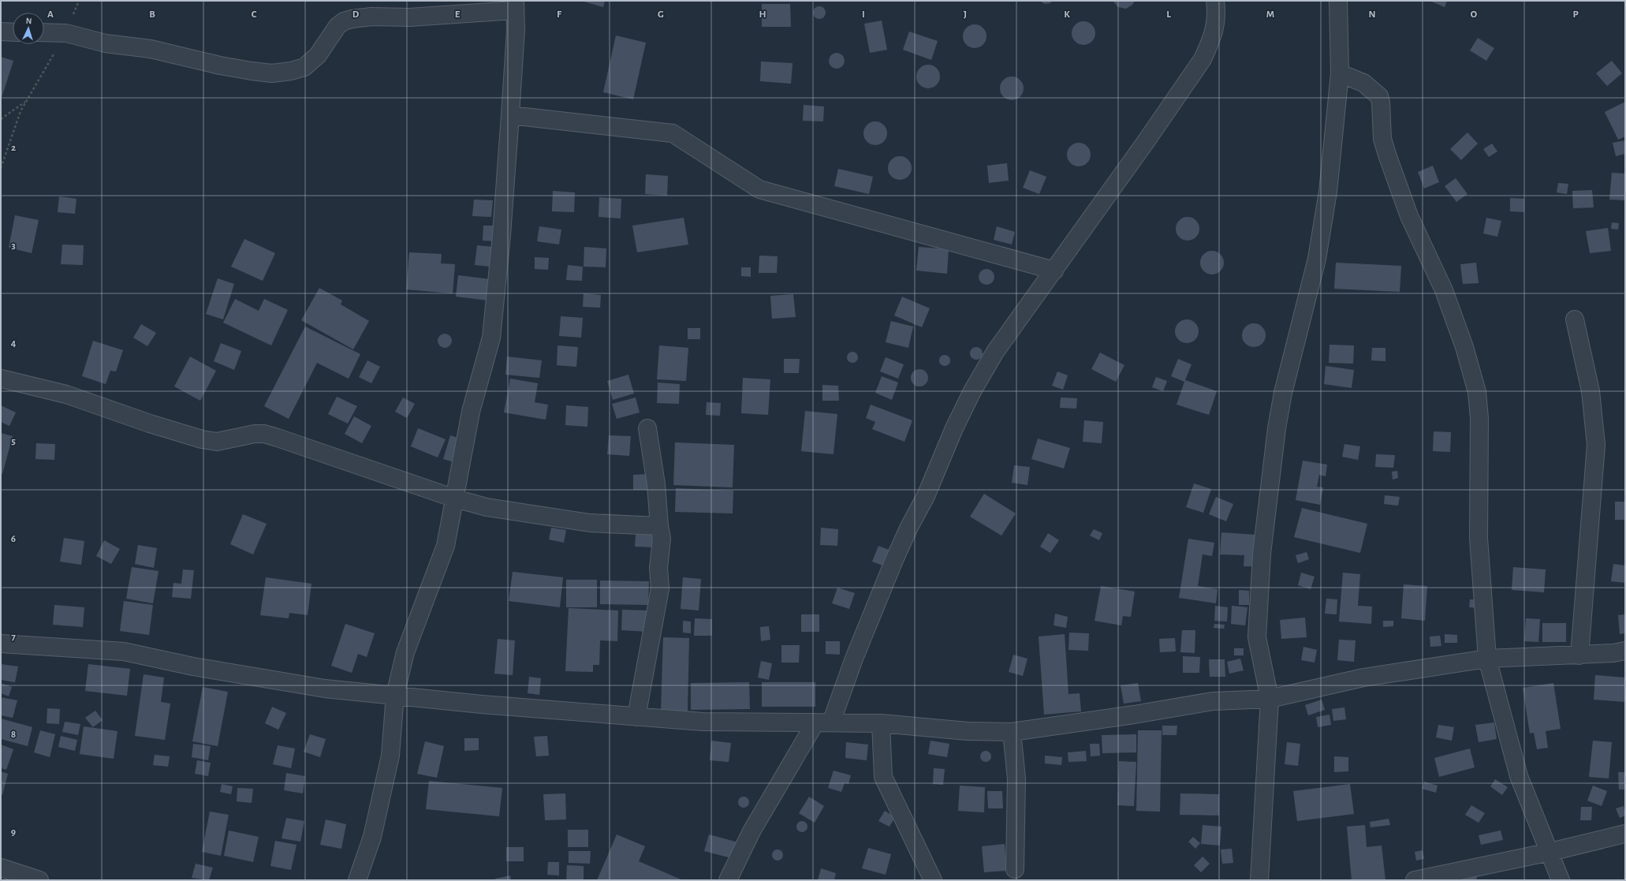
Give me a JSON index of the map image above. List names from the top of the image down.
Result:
{
  "north": "top",
  "grid": {
    "columns": [
      "A",
      "B",
      "C",
      "D",
      "E",
      "F",
      "G",
      "H",
      "I",
      "J",
      "K",
      "L",
      "M",
      "N",
      "O",
      "P"
    ],
    "rows": [
      "2",
      "3",
      "4",
      "5",
      "6",
      "7",
      "8",
      "9"
    ]
  }
}
